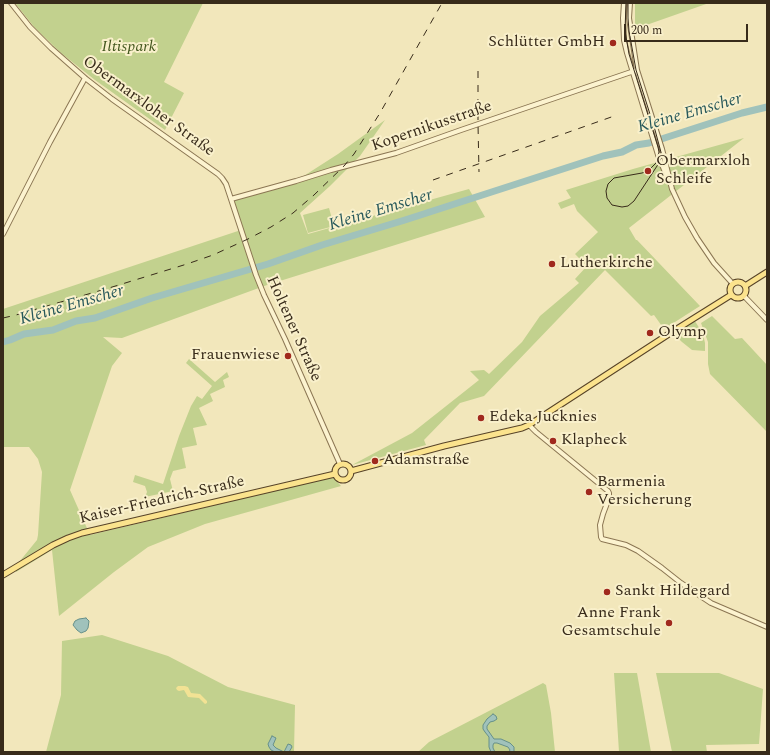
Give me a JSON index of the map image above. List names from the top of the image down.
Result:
{
  "streets": {
    "main road": ["Kaiser-Friedrich-Straße"],
    "street": ["Obermarxloher Straße", "Kopernikusstraße", "Holtener Straße"]
  },
  "crossings": [
    ["Obermarxloher Straße", "Kopernikusstraße"],
    ["Obermarxloher Straße", "Holtener Straße"],
    ["Kopernikusstraße", "Holtener Straße"],
    ["Holtener Straße", "Kaiser-Friedrich-Straße"]
  ],
  "water": ["Kleine Emscher"],
  "parks": ["Iltispark"],
  "places": [
    "Schlütter GmbH",
    "Obermarxloh Schleife",
    "Lutherkirche",
    "Olymp",
    "Frauenwiese",
    "Edeka Jucknies",
    "Klapheck",
    "Adamstraße",
    "Barmenia Versicherung",
    "Sankt Hildegard",
    "Anne Frank Gesamtschule"
  ],
  "scale_bar": "200 m"
}
